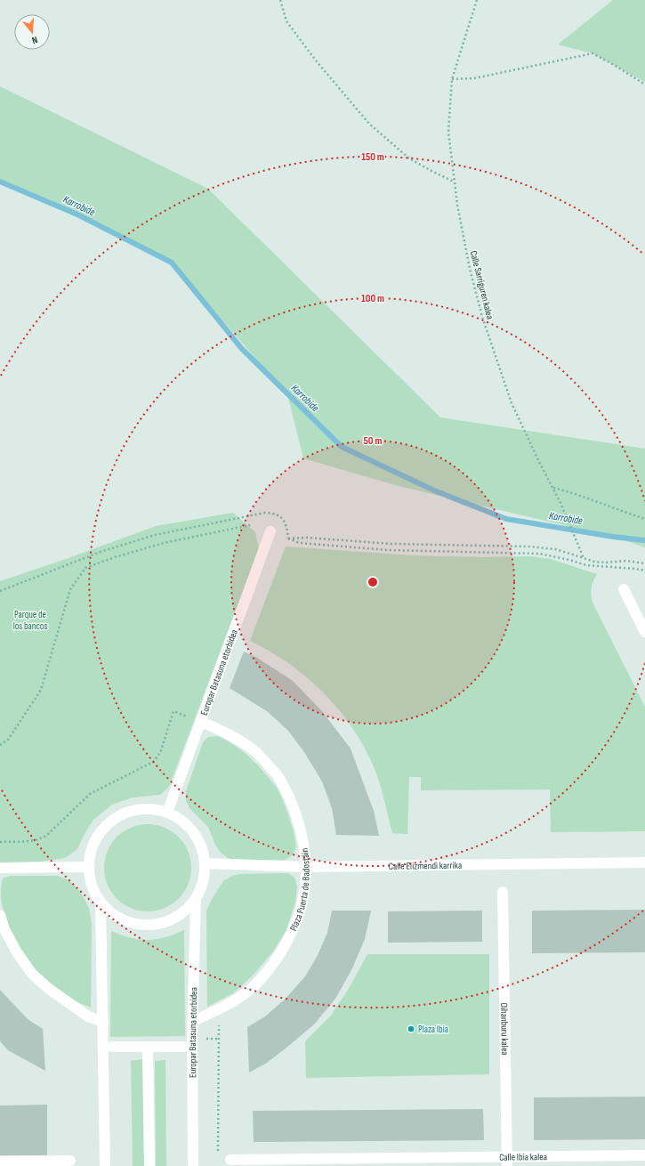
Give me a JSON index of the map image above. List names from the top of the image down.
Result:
{
  "streets": {
    "street": [
      "Europar Batasuna etorbidea",
      "Calle Elizmendi karrika",
      "Plaza Puerta de Badostáin",
      "Oihanburu kalea",
      "Calle Ibia kalea"
    ],
    "path": ["Calle Sarriguren kalea"]
  },
  "crossings": [
    ["Europar Batasuna etorbidea", "Calle Elizmendi karrika"],
    ["Europar Batasuna etorbidea", "Plaza Puerta de Badostáin"],
    ["Calle Elizmendi karrika", "Plaza Puerta de Badostáin"],
    ["Oihanburu kalea", "Calle Ibia kalea"]
  ],
  "water": ["Karrobide"],
  "parks": ["Parque de los bancos"],
  "places": ["Plaza Ibia"],
  "north": "bottom",
  "rings": ["150 m", "100 m", "50 m"]
}
